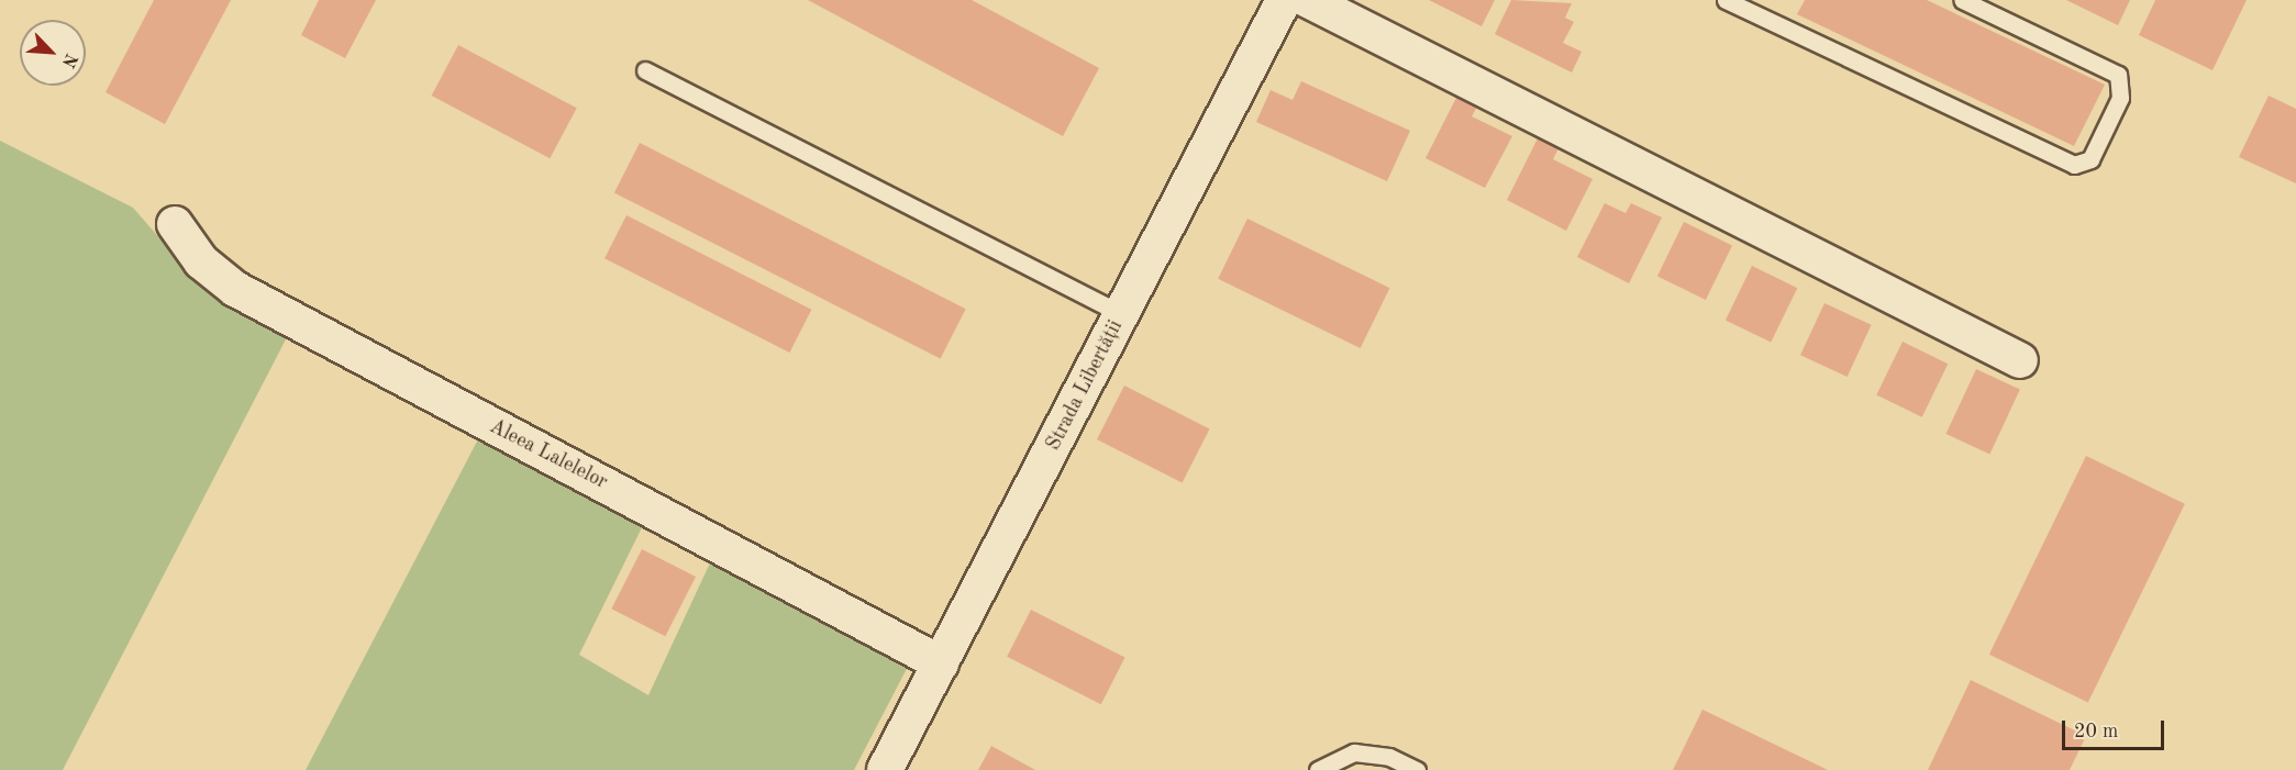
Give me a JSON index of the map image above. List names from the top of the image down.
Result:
{
  "streets": {
    "street": ["Strada Libertății", "Aleea Lalelelor"]
  },
  "crossings": [
    ["Strada Libertății", "Aleea Lalelelor"]
  ],
  "scale_bar": "20 m",
  "north": "bottom right"
}
